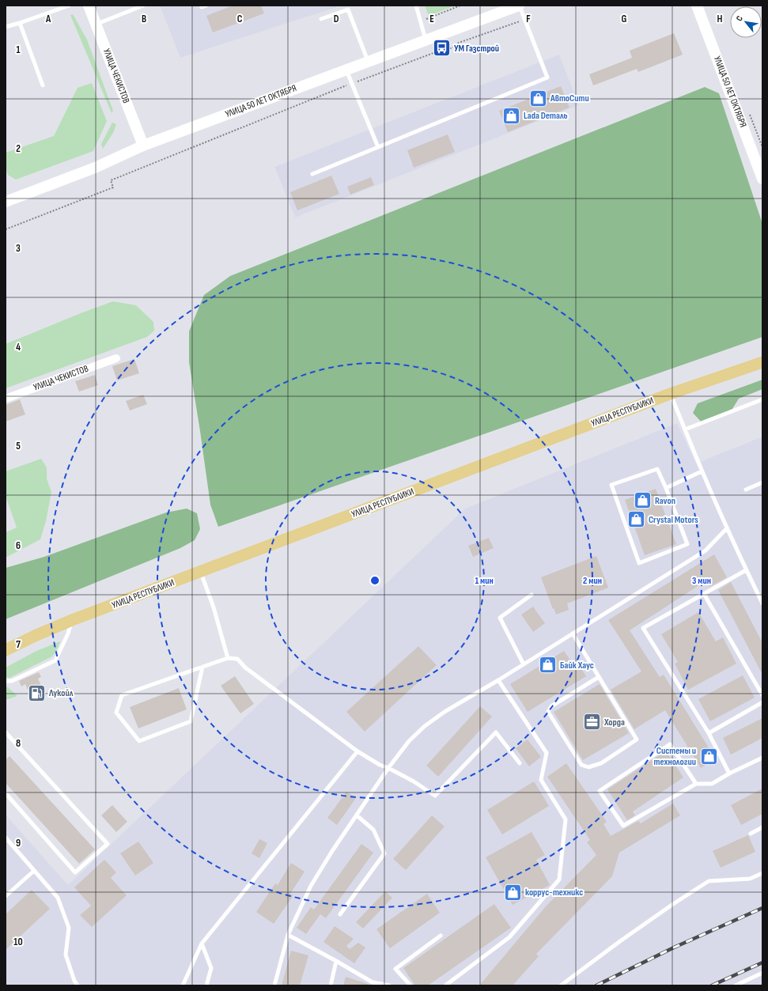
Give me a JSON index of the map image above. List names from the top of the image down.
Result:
{
  "streets": {
    "main road": ["УЛИЦА ЧЕКИСТОВ", "УЛИЦА 50 ЛЕТ ОКТЯБРЯ", "УЛИЦА РЕСПУБЛИКИ"]
  },
  "crossings": [
    ["УЛИЦА ЧЕКИСТОВ", "УЛИЦА 50 ЛЕТ ОКТЯБРЯ"]
  ],
  "places": {
    "bus stop": ["УМ Газстрой"],
    "shop": [
      "АвтоСити",
      "Lada Dеталь",
      "Ravon",
      "Crystal Motors",
      "Байк Хаус",
      "Системы и технологии",
      "коррус-техникс"
    ],
    "fuel station": ["Лукойл"],
    "office": ["Хорда"]
  },
  "north": "top left",
  "grid": {
    "columns": [
      "A",
      "B",
      "C",
      "D",
      "E",
      "F",
      "G",
      "H"
    ],
    "rows": [
      "1",
      "2",
      "3",
      "4",
      "5",
      "6",
      "7",
      "8",
      "9",
      "10"
    ]
  },
  "rings": ["1 мин", "2 мин", "3 мин"]
}
